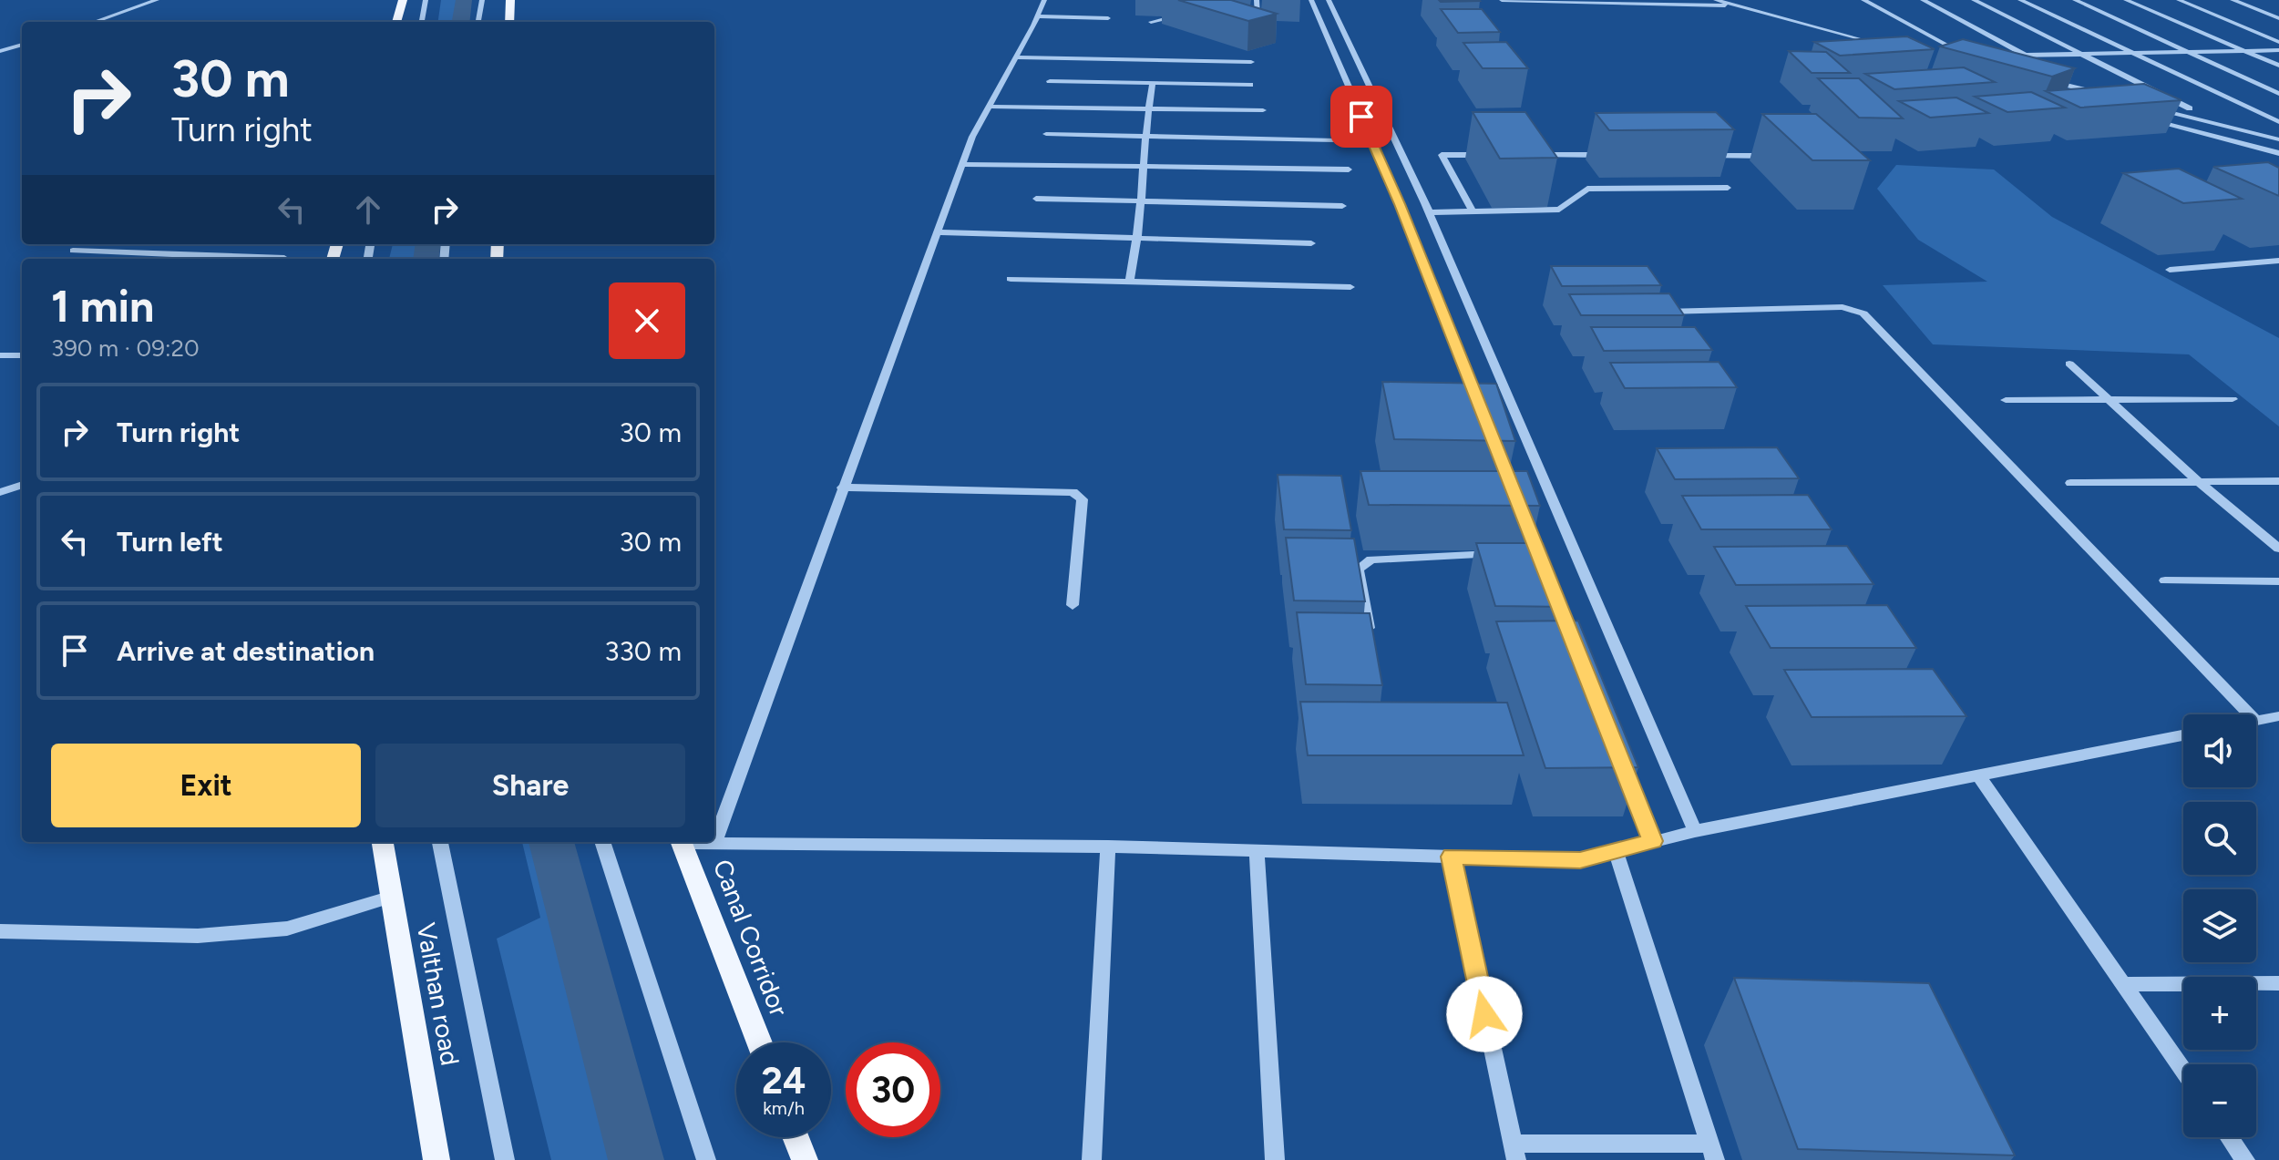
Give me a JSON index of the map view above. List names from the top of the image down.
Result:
{
  "streets": {
    "main road": ["Canal Corridor", "Valthan road"]
  },
  "page": {
    "turn": ["30 m", "Turn right"],
    "heading": ["1 min", "390 m · 09:20"],
    "list": [
      {
        "name": "Turn right",
        "value": "30 m"
      },
      {
        "name": "Turn left",
        "value": "30 m"
      },
      {
        "name": "Arrive at destination",
        "value": "330 m"
      }
    ],
    "map_buttons": ["+", "−"],
    "buttons": ["Exit", "Share"],
    "speed": "24 km/h",
    "limit": "30"
  }
}
